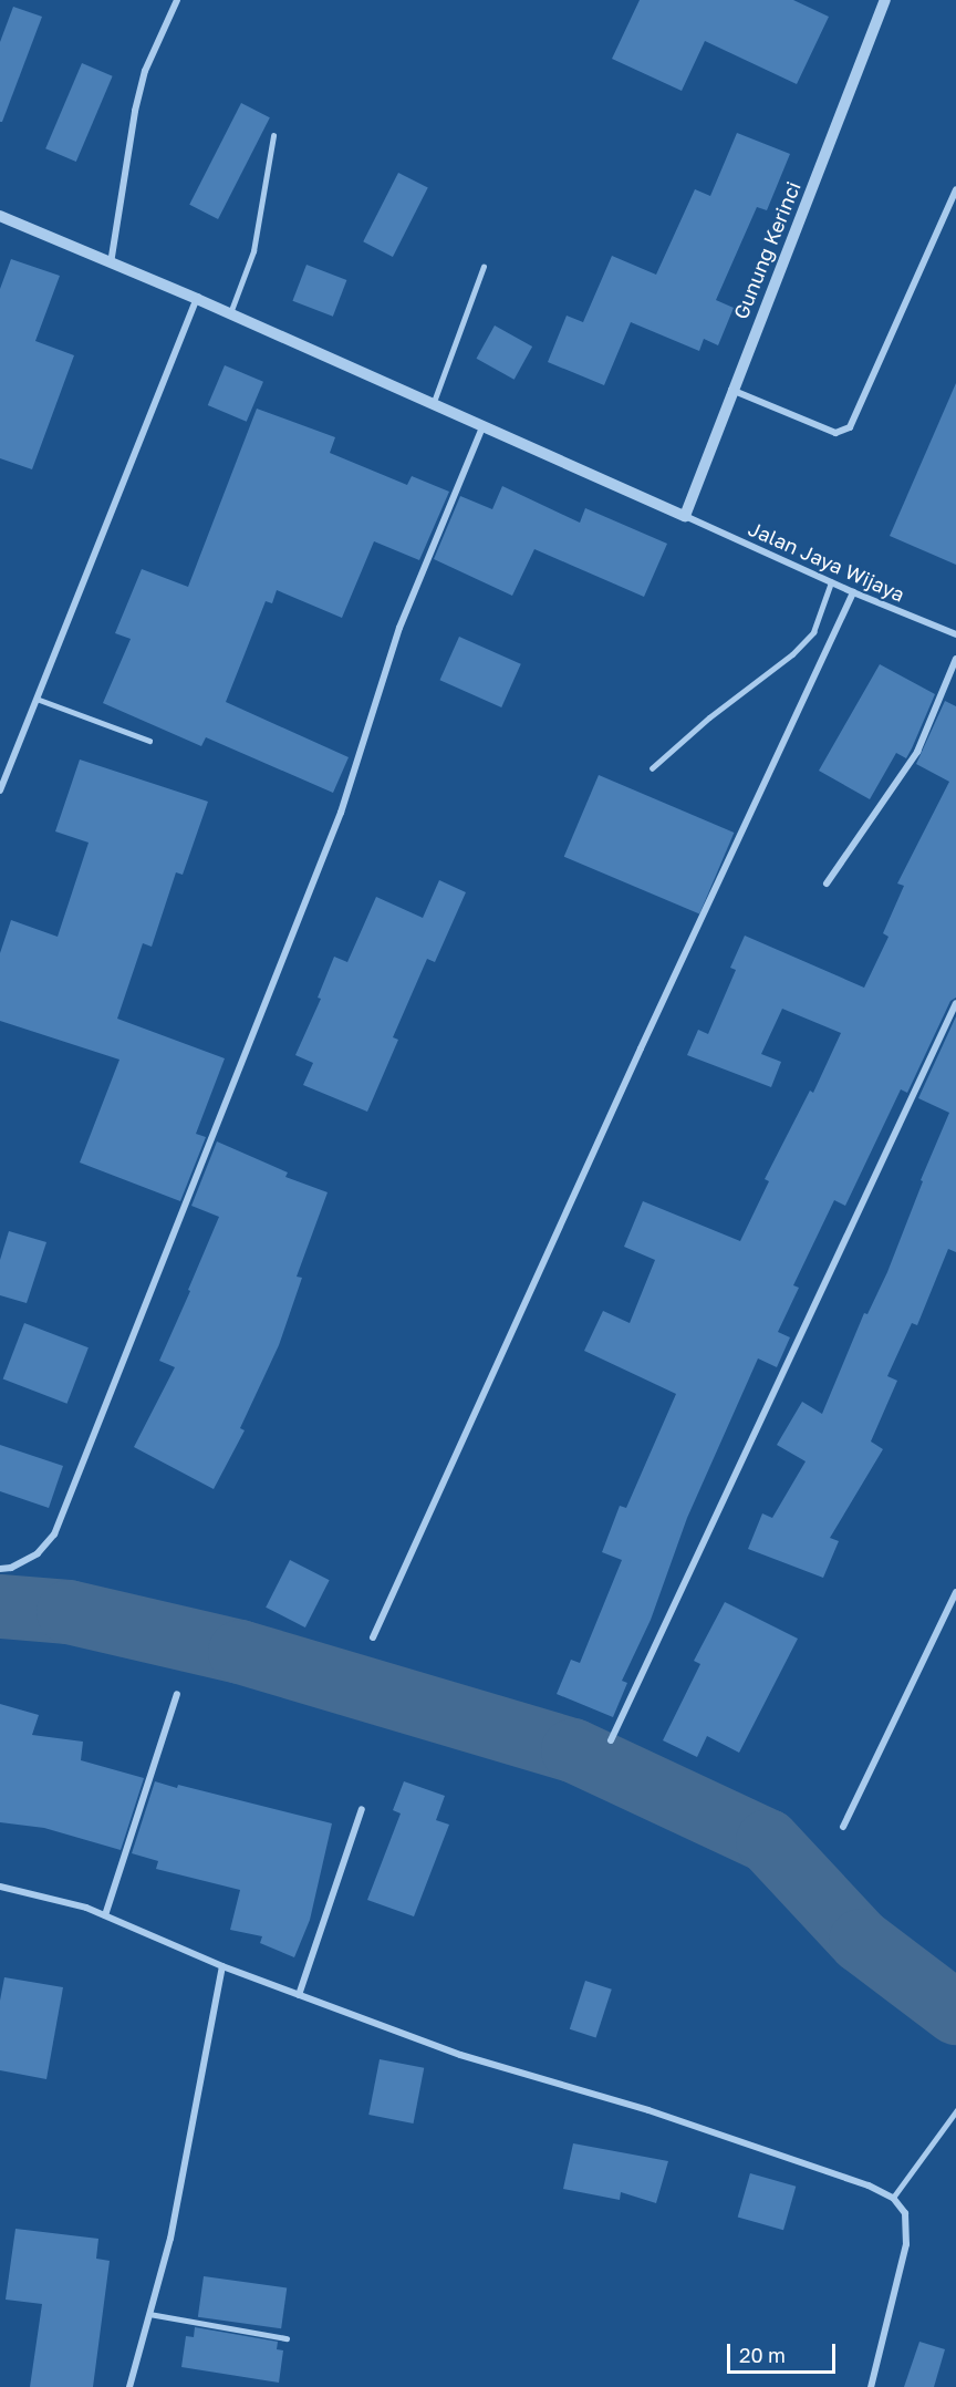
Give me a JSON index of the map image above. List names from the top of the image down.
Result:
{
  "streets": {
    "street": ["Gunung Kerinci", "Jalan Jaya Wijaya"]
  },
  "crossings": [
    ["Gunung Kerinci", "Jalan Jaya Wijaya"]
  ],
  "scale_bar": "20 m"
}
